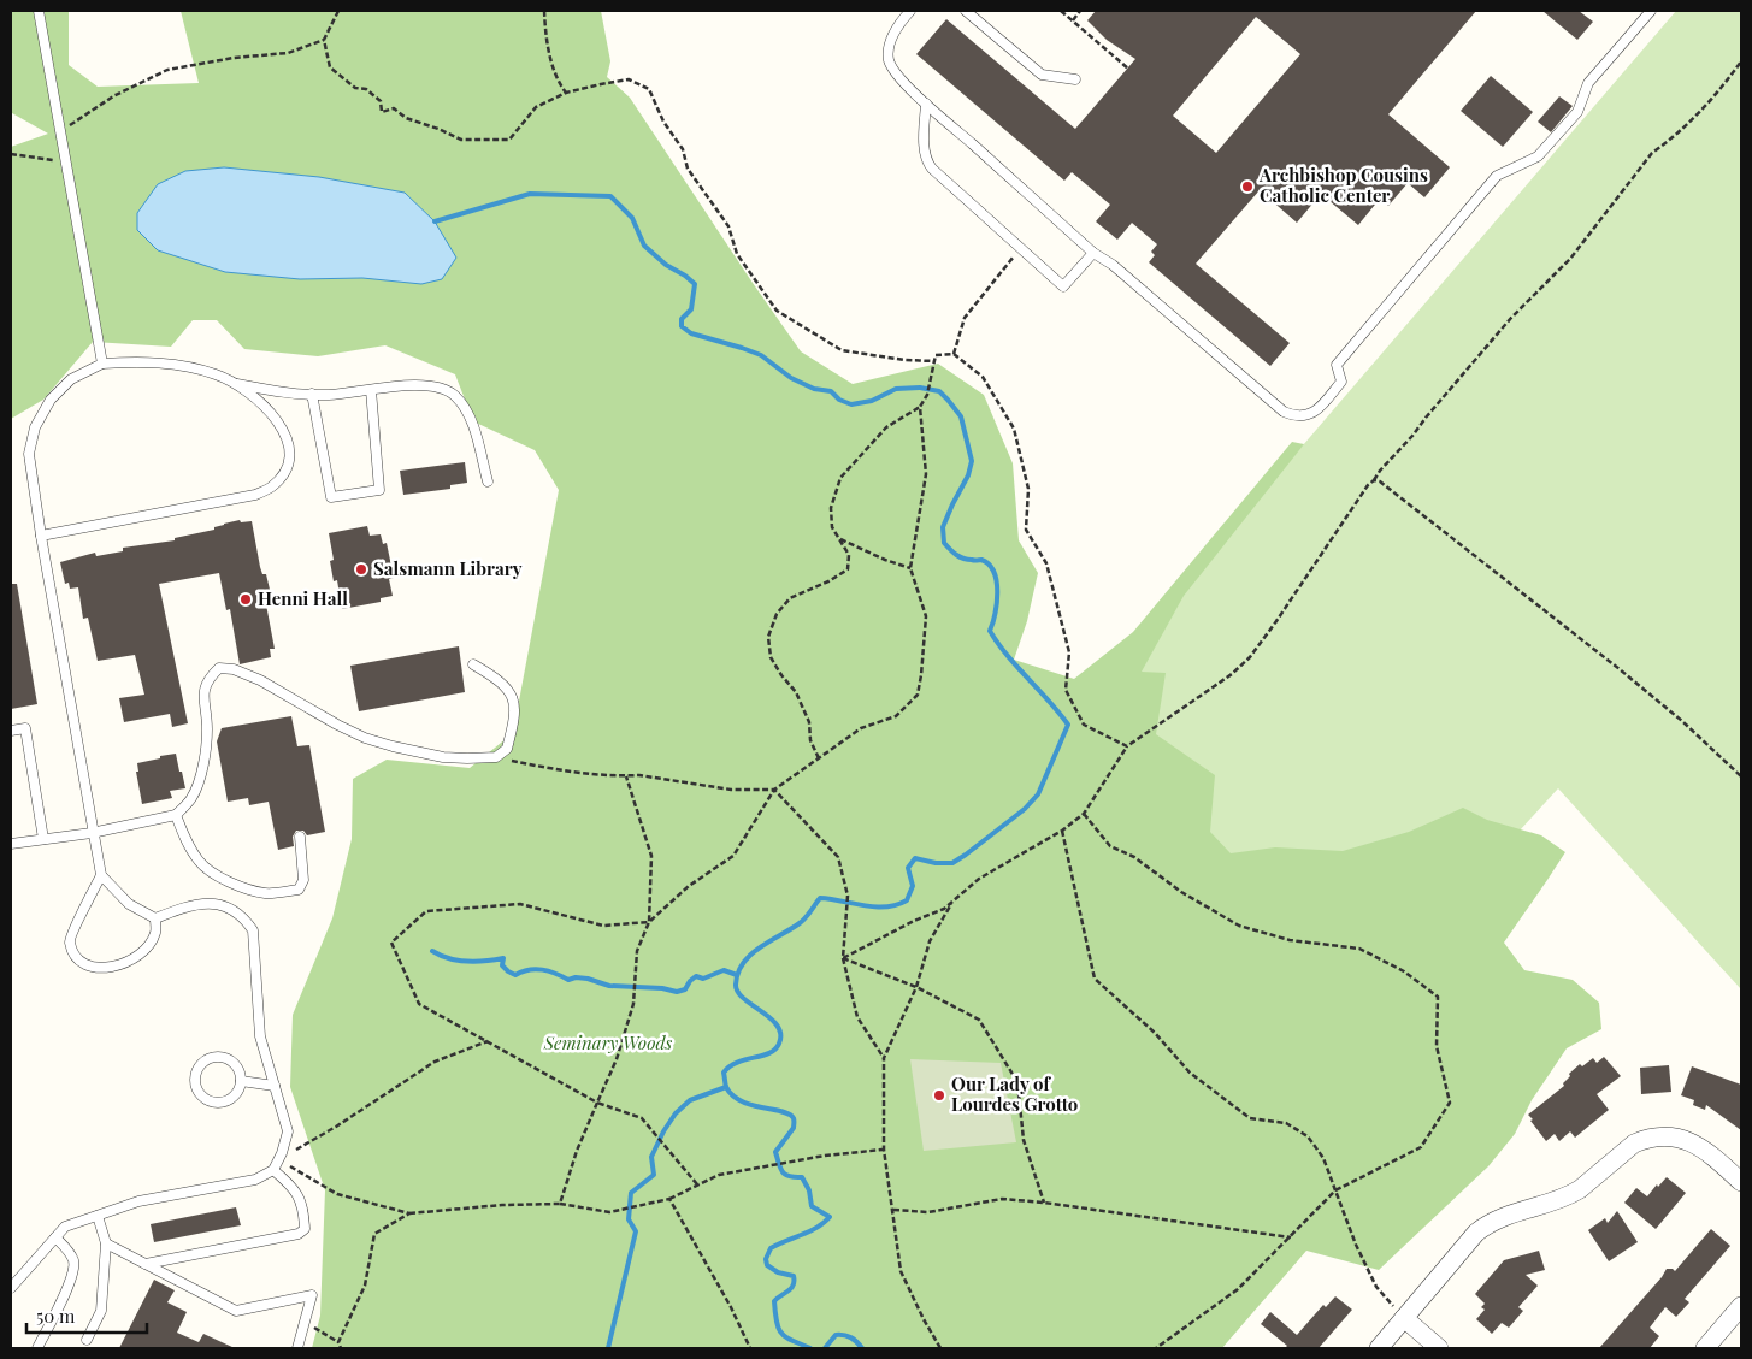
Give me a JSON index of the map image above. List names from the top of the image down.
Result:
{
  "parks": ["Seminary Woods"],
  "places": [
    "Archbishop Cousins Catholic Center",
    "Salsmann Library",
    "Henni Hall",
    "Our Lady of Lourdes Grotto"
  ],
  "scale_bar": "50 m"
}
